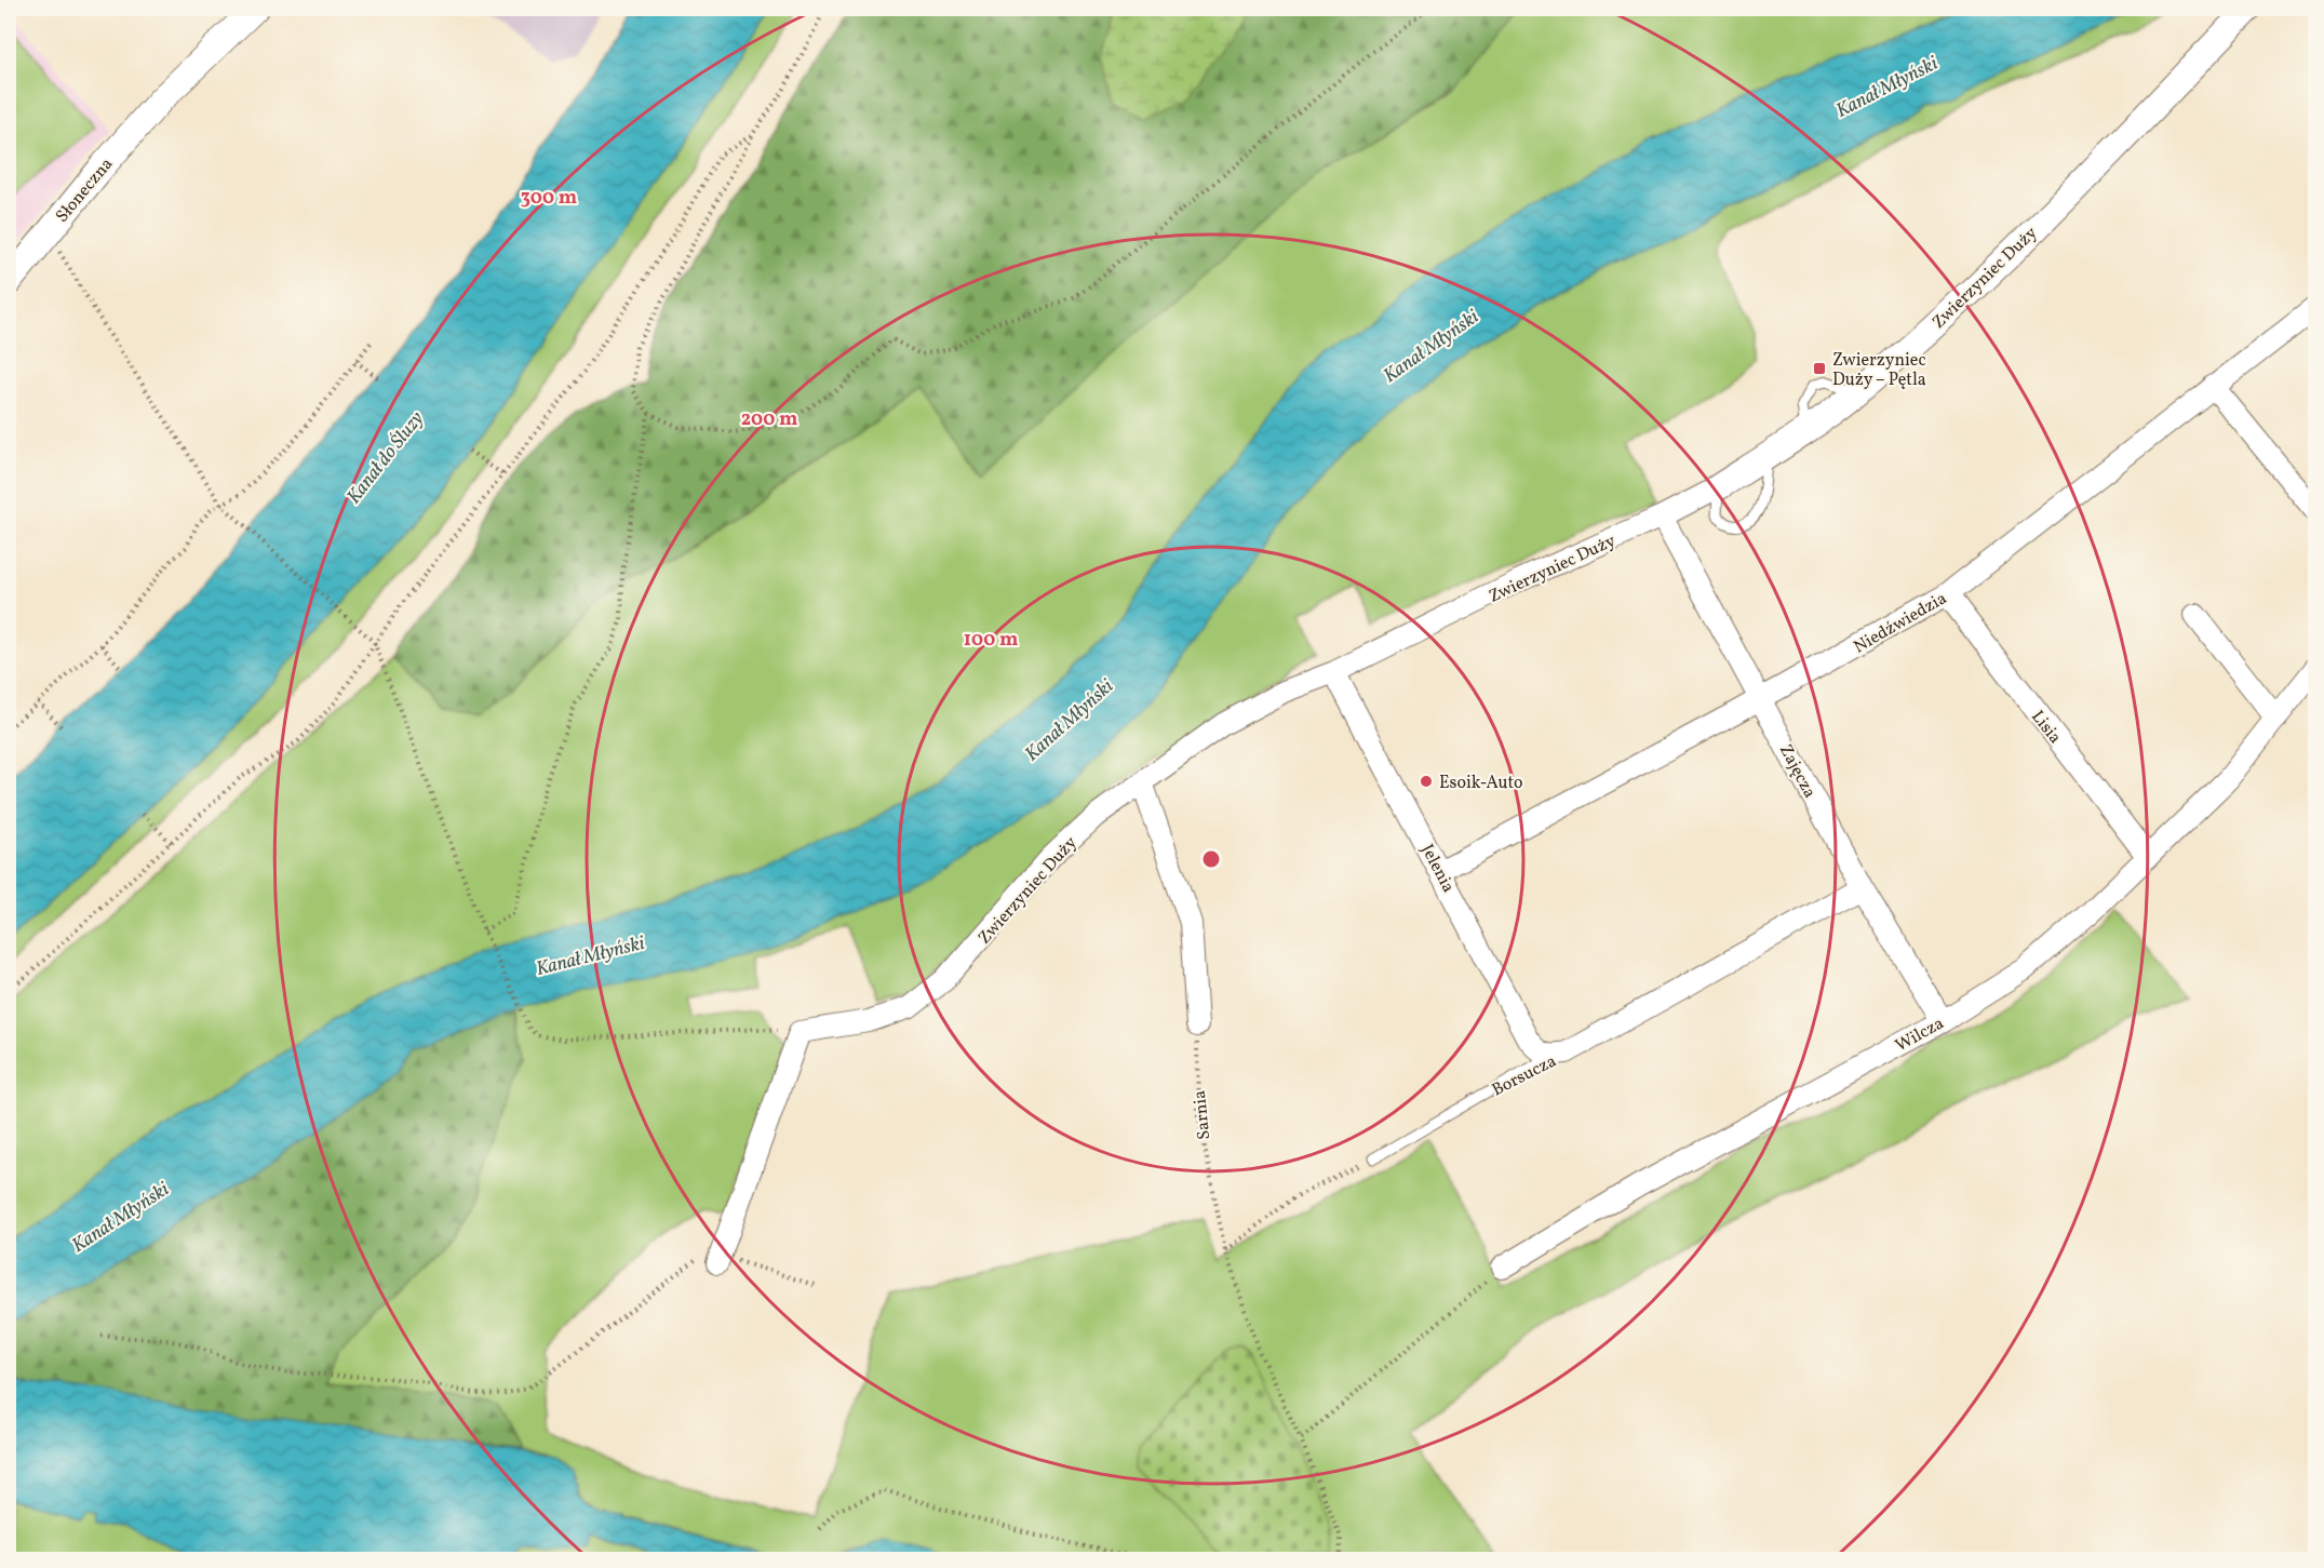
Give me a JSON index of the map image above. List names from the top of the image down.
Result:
{
  "streets": {
    "street": [
      "Słoneczna",
      "Zwierzyniec Duży",
      "Niedźwiedzia",
      "Lisia",
      "Zajęcza",
      "Jelenia",
      "Wilcza",
      "Borsucza"
    ],
    "path": ["Sarnia"]
  },
  "crossings": [
    ["Zwierzyniec Duży", "Zajęcza"],
    ["Zwierzyniec Duży", "Jelenia"],
    ["Niedźwiedzia", "Lisia"],
    ["Niedźwiedzia", "Zajęcza"],
    ["Niedźwiedzia", "Jelenia"],
    ["Lisia", "Wilcza"],
    ["Zajęcza", "Wilcza"],
    ["Zajęcza", "Borsucza"],
    ["Jelenia", "Borsucza"]
  ],
  "water": ["Kanał Młyński", "Kanał do Śluzy"],
  "places": {
    "transit": ["Zwierzyniec Duży – Pętla"],
    "other": ["Esoik-Auto"]
  },
  "rings": ["300 m", "200 m", "100 m"]
}
